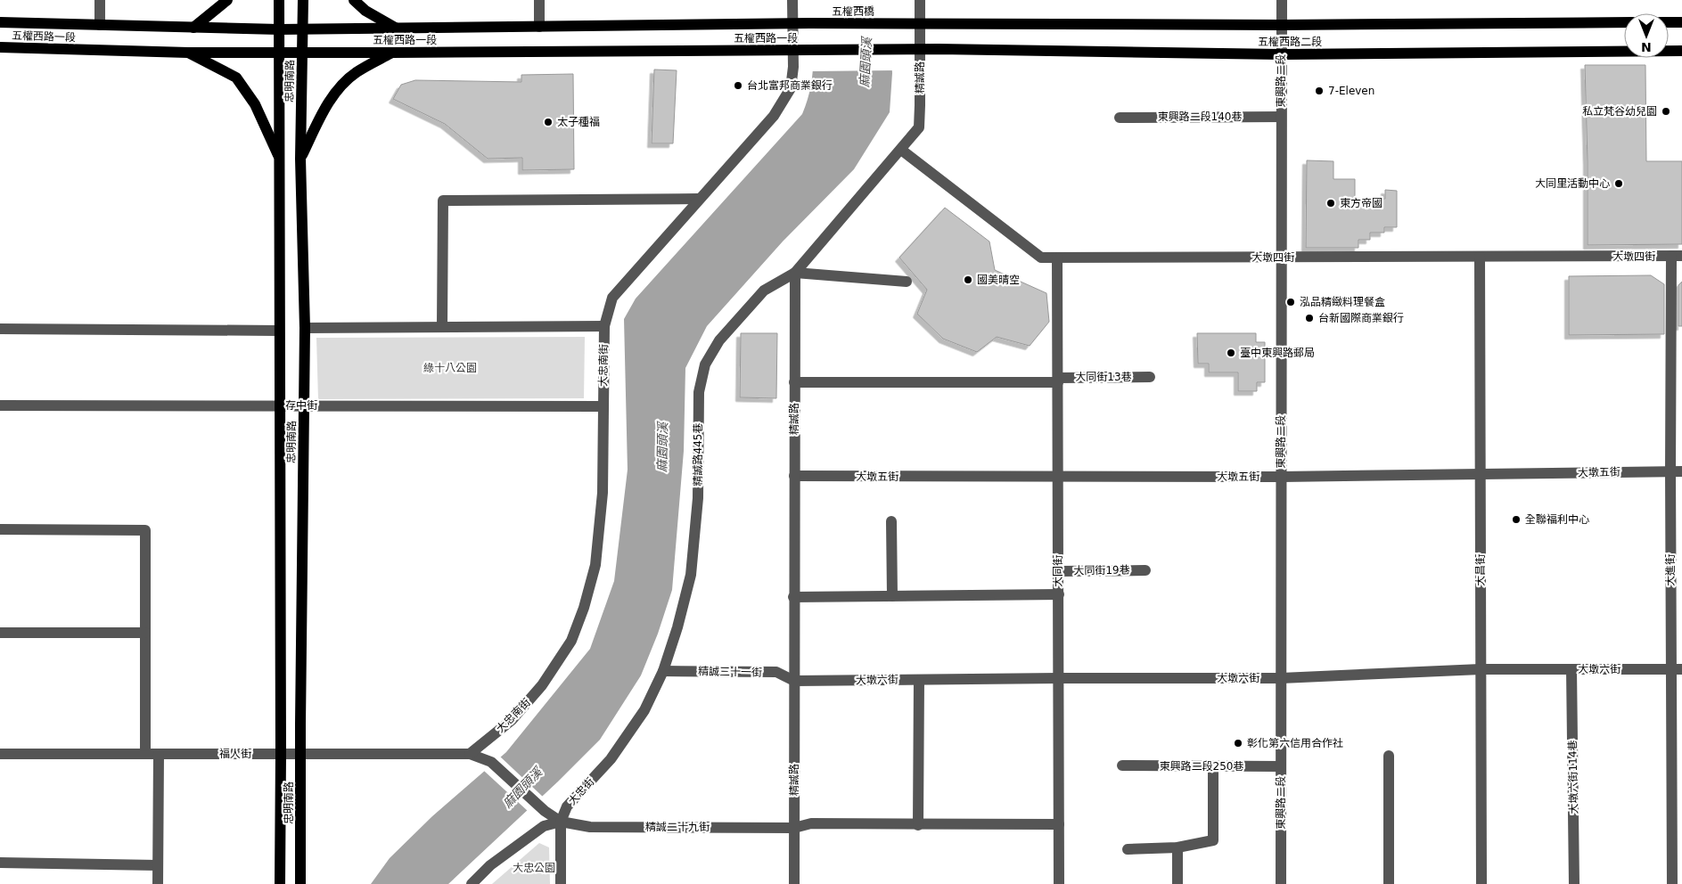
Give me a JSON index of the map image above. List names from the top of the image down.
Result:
{
  "streets": {
    "main road": [
      "五權西橋",
      "五權西路一段",
      "五權西路二段",
      "忠明南路"
    ],
    "street": [
      "精誠路",
      "東興路二段",
      "東興路二段140巷",
      "大墩四街",
      "大忠南街",
      "大同街13巷",
      "存中街",
      "精誠路445巷",
      "大墩五街",
      "大同街19巷",
      "大昌街",
      "大進街",
      "大同街",
      "大墩六街",
      "精誠三十一街",
      "福人街",
      "東興路二段250巷",
      "大墩六街114巷",
      "大忠街",
      "精誠二十九街"
    ]
  },
  "crossings": [
    ["五權西橋", "五權西路一段"],
    ["五權西橋", "五權西路二段"],
    ["五權西路一段", "五權西路二段"],
    ["五權西路一段", "忠明南路"],
    ["五權西路一段", "大忠南街"],
    ["五權西路二段", "精誠路"],
    ["五權西路二段", "東興路二段"],
    ["精誠路", "大墩四街"],
    ["精誠路", "大同街13巷"],
    ["精誠路", "精誠路445巷"],
    ["精誠路", "大墩五街"],
    ["精誠路", "大墩六街"],
    ["精誠路", "精誠三十一街"],
    ["精誠路", "精誠二十九街"],
    ["忠明南路", "存中街"],
    ["忠明南路", "福人街"],
    ["東興路二段", "東興路二段140巷"],
    ["東興路二段", "大墩四街"],
    ["東興路二段", "大墩五街"],
    ["東興路二段", "大墩六街"],
    ["東興路二段", "東興路二段250巷"],
    ["大墩四街", "大昌街"],
    ["大墩四街", "大進街"],
    ["大墩四街", "大同街"],
    ["大忠南街", "存中街"],
    ["大忠南街", "福人街"],
    ["大同街13巷", "大同街"],
    ["精誠路445巷", "精誠三十一街"],
    ["精誠路445巷", "大忠街"],
    ["大墩五街", "大昌街"],
    ["大墩五街", "大進街"],
    ["大墩五街", "大同街"],
    ["大同街19巷", "大同街"],
    ["大昌街", "大墩六街"],
    ["大進街", "大墩六街"],
    ["大同街", "大墩六街"],
    ["大同街", "精誠二十九街"],
    ["大墩六街", "精誠三十一街"],
    ["大墩六街", "大墩六街114巷"],
    ["精誠三十一街", "大忠街"],
    ["大忠街", "精誠二十九街"]
  ],
  "water": ["麻園頭溪"],
  "parks": ["綠十八公園", "大忠公園"],
  "places": [
    "台北富邦商業銀行",
    "7-Eleven",
    "私立梵谷幼兒園",
    "太子種福",
    "大同里活動中心",
    "東方帝國",
    "國美晴空",
    "泓品精緻料理餐盒",
    "台新國際商業銀行",
    "臺中東興路郵局",
    "全聯福利中心",
    "彰化第六信用合作社"
  ],
  "north": "bottom"
}
